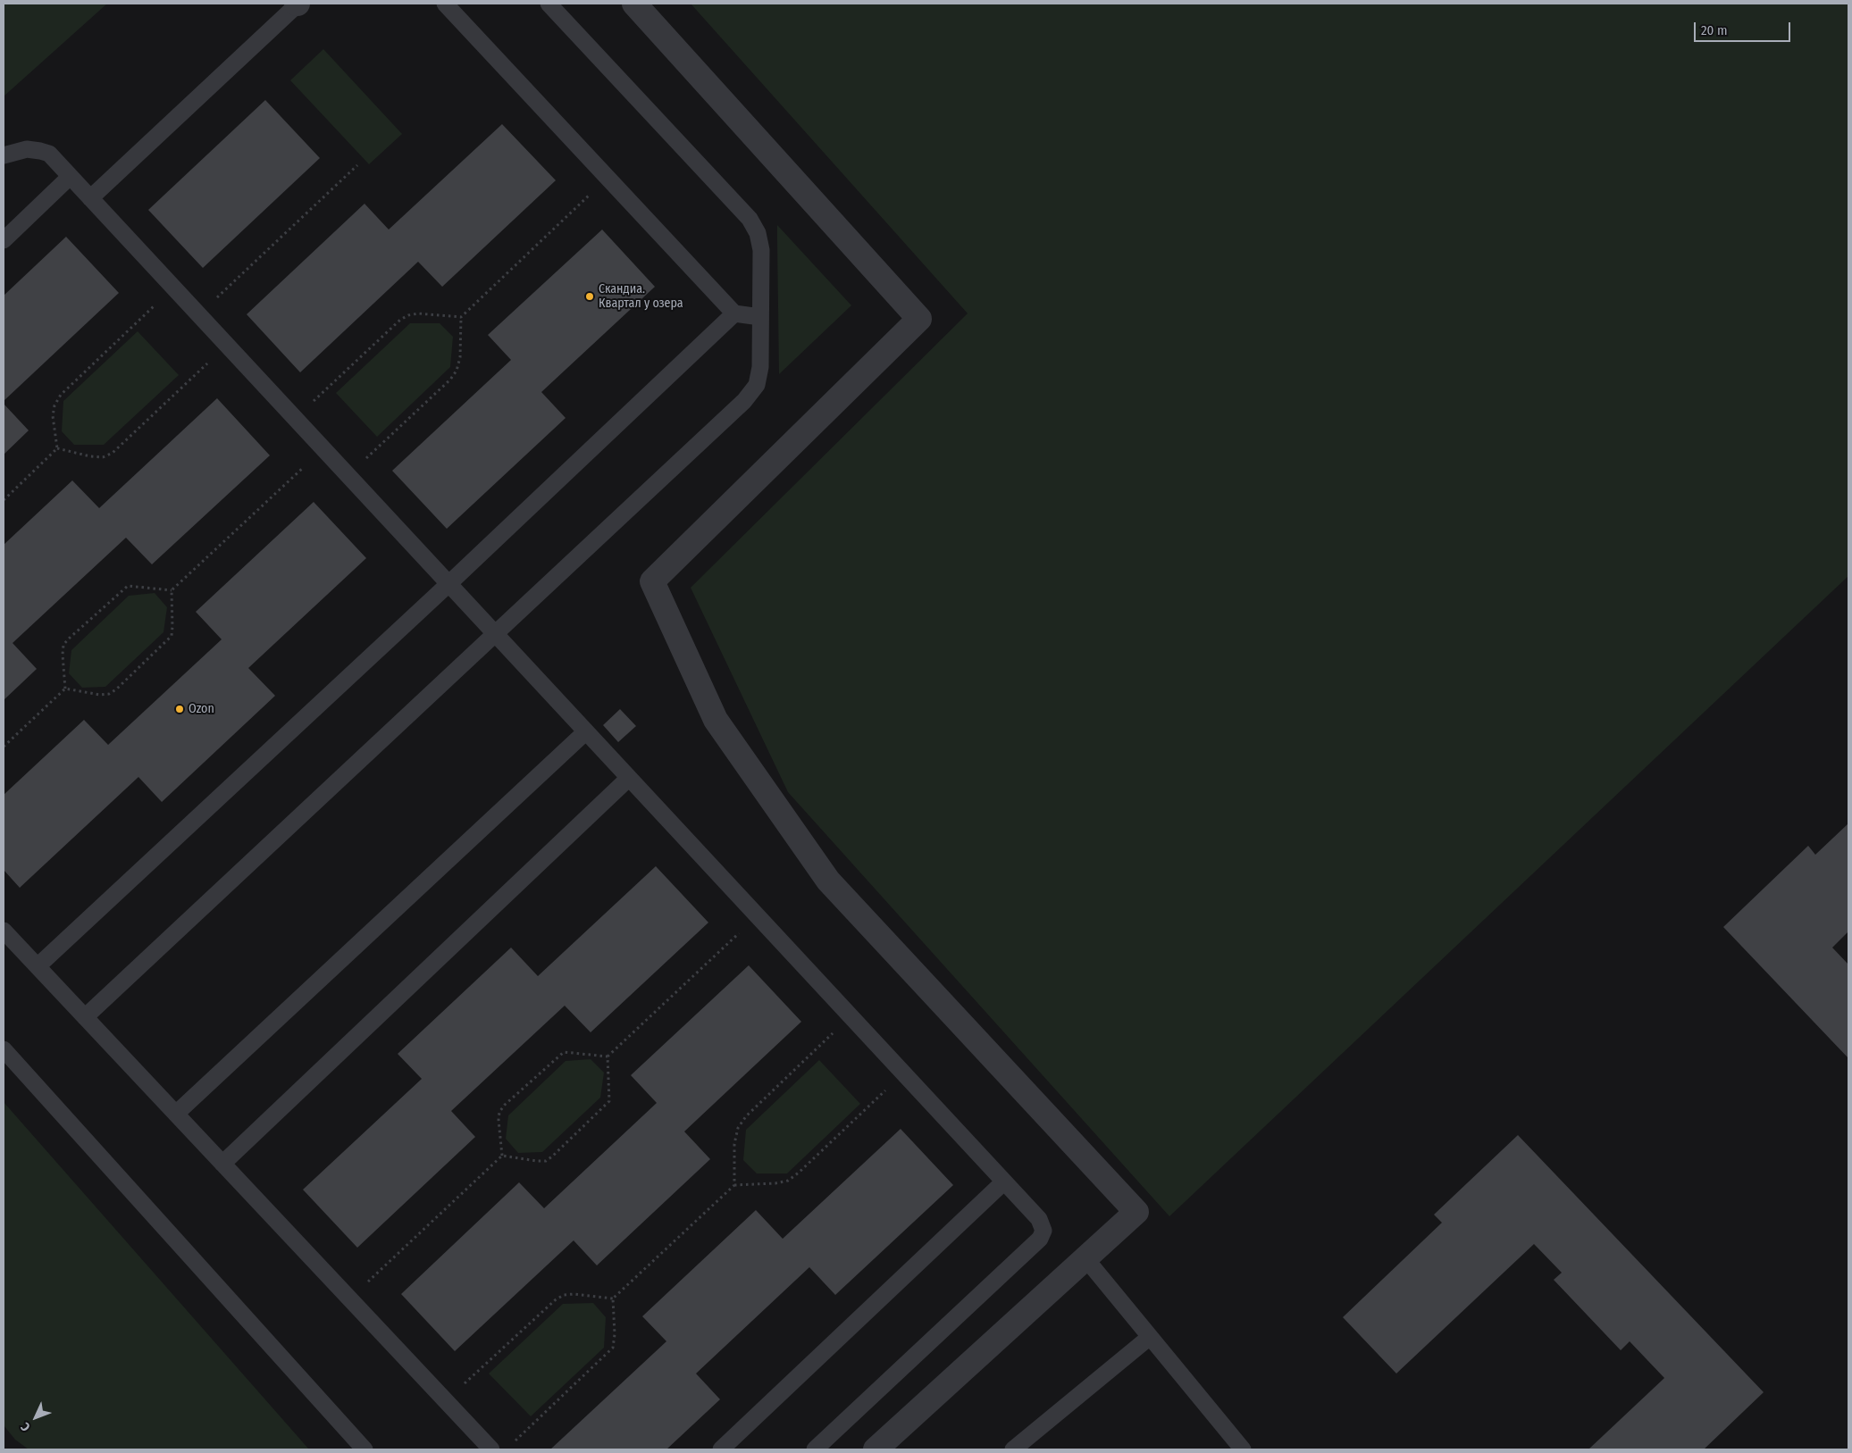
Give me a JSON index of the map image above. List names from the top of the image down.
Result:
{
  "places": ["Скандиа. Квартал у озера", "Ozon"],
  "scale_bar": "20 m",
  "north": "bottom left"
}
